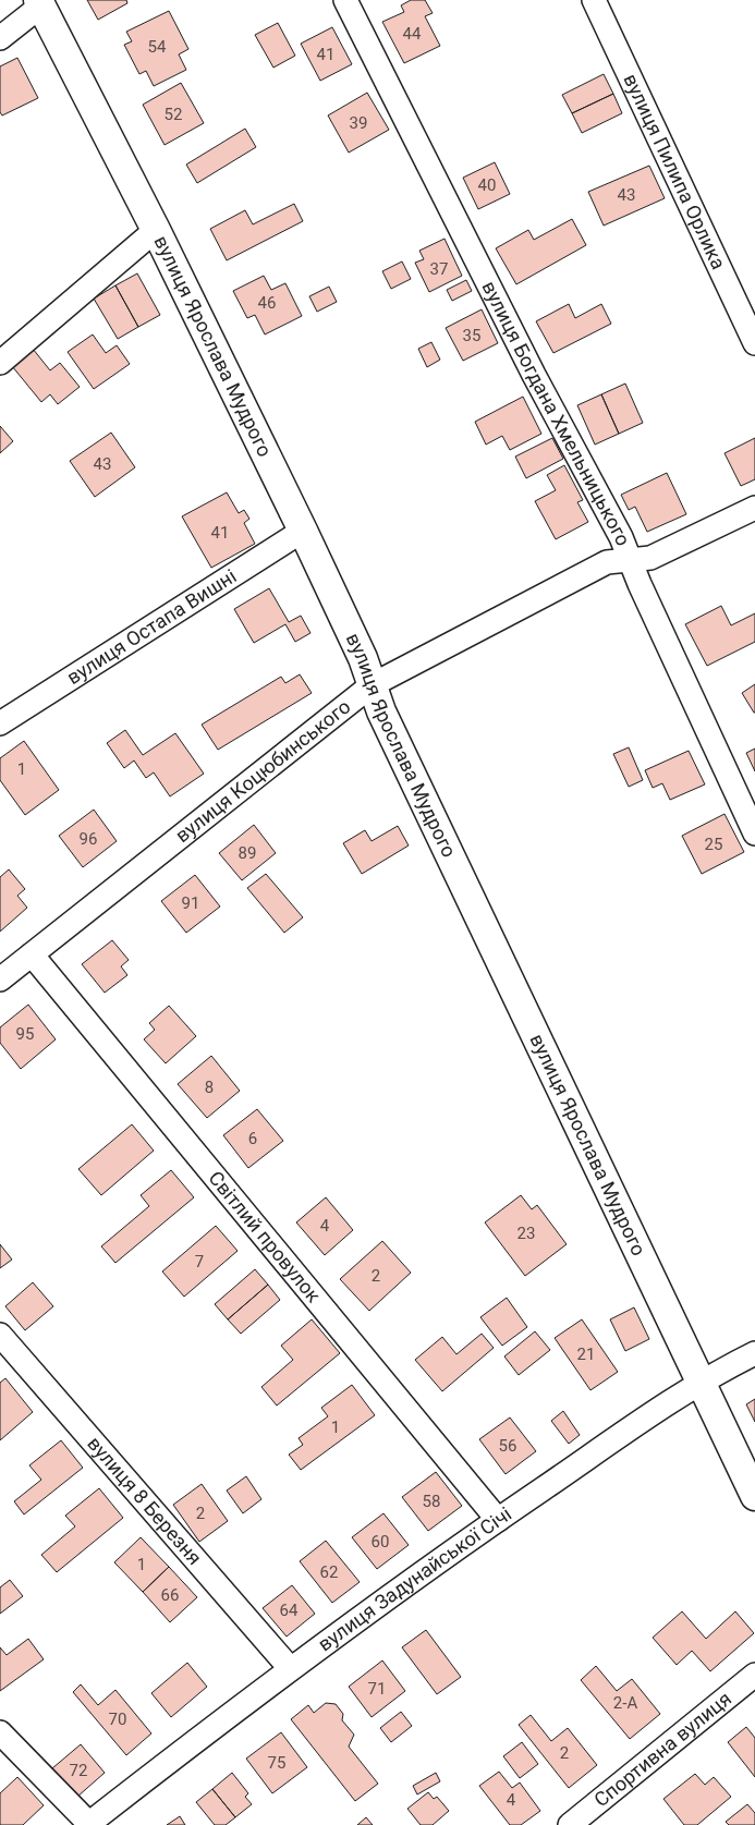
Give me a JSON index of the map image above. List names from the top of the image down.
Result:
{
  "streets": {
    "street": [
      "вулиця Пилипа Орлика",
      "вулиця Ярослава Мудрого",
      "вулиця Богдана Хмельницького",
      "вулиця Остапа Вишні",
      "вулиця Коцюбинського",
      "Світлий провулок",
      "вулиця 8 Березня",
      "вулиця Задунайської Січі",
      "Спортивна вулиця"
    ]
  },
  "crossings": [
    ["вулиця Ярослава Мудрого", "вулиця Остапа Вишні"],
    ["вулиця Ярослава Мудрого", "вулиця Коцюбинського"],
    ["вулиця Ярослава Мудрого", "вулиця Задунайської Січі"],
    ["вулиця Богдана Хмельницького", "вулиця Коцюбинського"],
    ["вулиця Коцюбинського", "Світлий провулок"],
    ["Світлий провулок", "вулиця Задунайської Січі"],
    ["вулиця 8 Березня", "вулиця Задунайської Січі"]
  ],
  "house_numbers": [
    "44",
    "54",
    "41",
    "52",
    "39",
    "40",
    "43",
    "37",
    "46",
    "35",
    "43",
    "41",
    "1",
    "96",
    "25",
    "89",
    "91",
    "95",
    "8",
    "6",
    "4",
    "23",
    "7",
    "2",
    "21",
    "1",
    "56",
    "58",
    "2",
    "60",
    "1",
    "62",
    "66",
    "64",
    "71",
    "2-А",
    "70",
    "2",
    "75",
    "72",
    "4"
  ]
}
